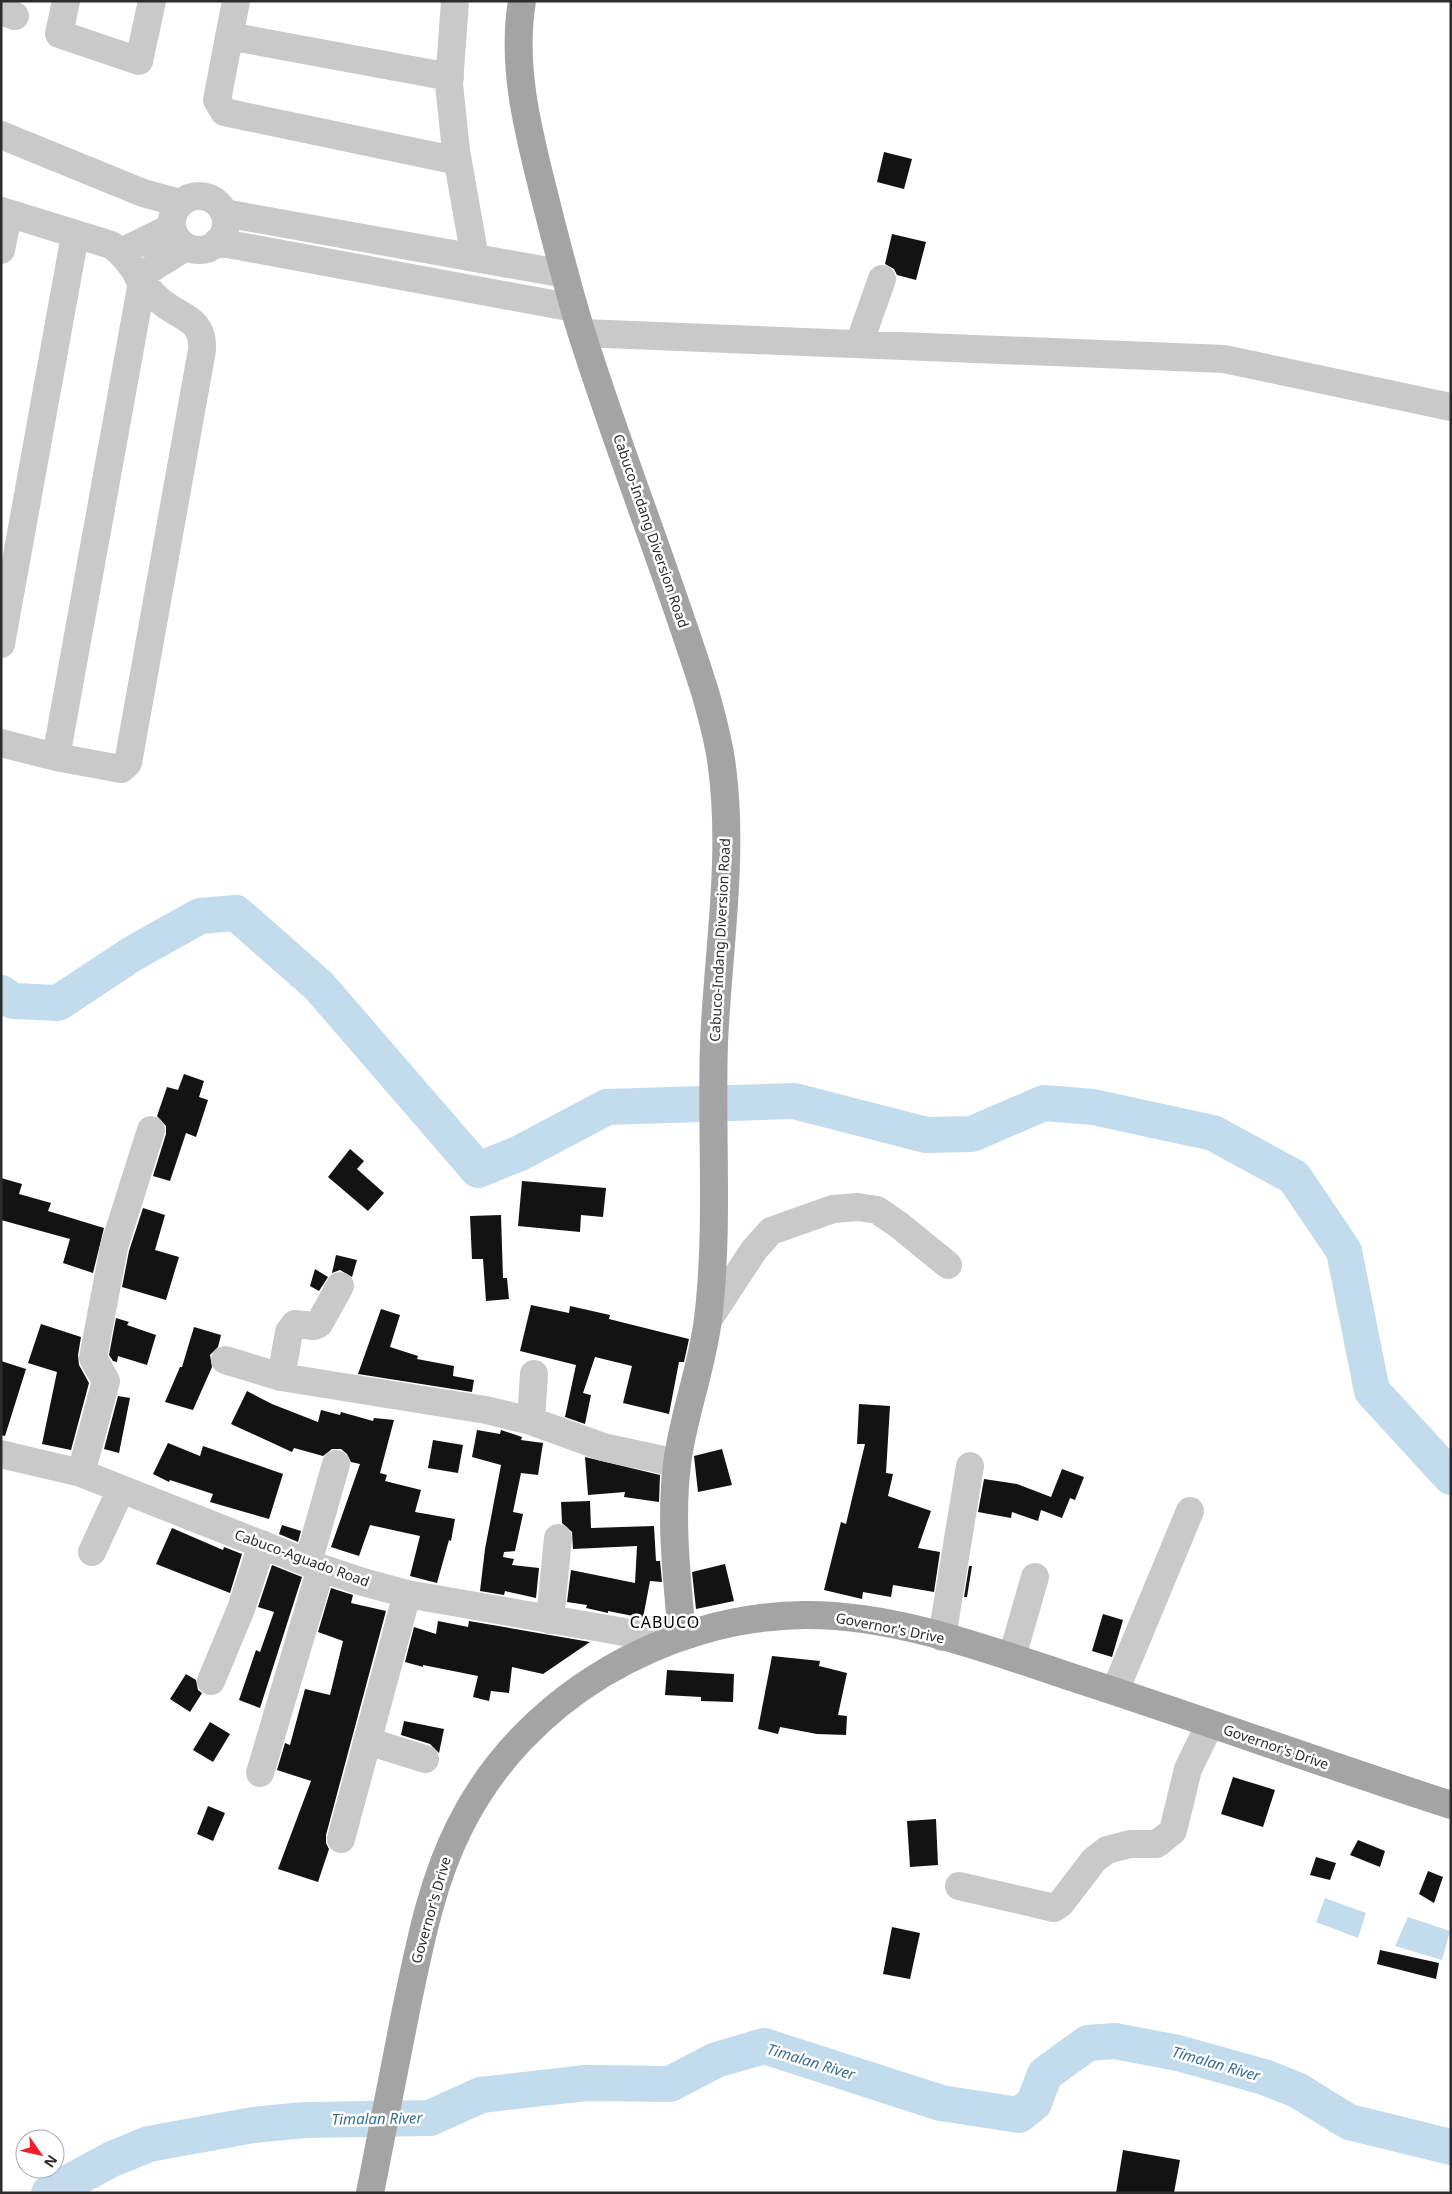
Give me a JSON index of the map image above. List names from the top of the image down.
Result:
{
  "streets": {
    "main road": ["Cabuco-Indang Diversion Road", "Governor's Drive"],
    "street": ["Cabuco-Aguado Road"]
  },
  "crossings": [
    ["Cabuco-Indang Diversion Road", "Cabuco-Aguado Road"],
    ["Cabuco-Indang Diversion Road", "Governor's Drive"],
    ["Cabuco-Aguado Road", "Governor's Drive"]
  ],
  "districts": ["CABUCO"],
  "water": ["Timalan River"],
  "north": "bottom right"
}
